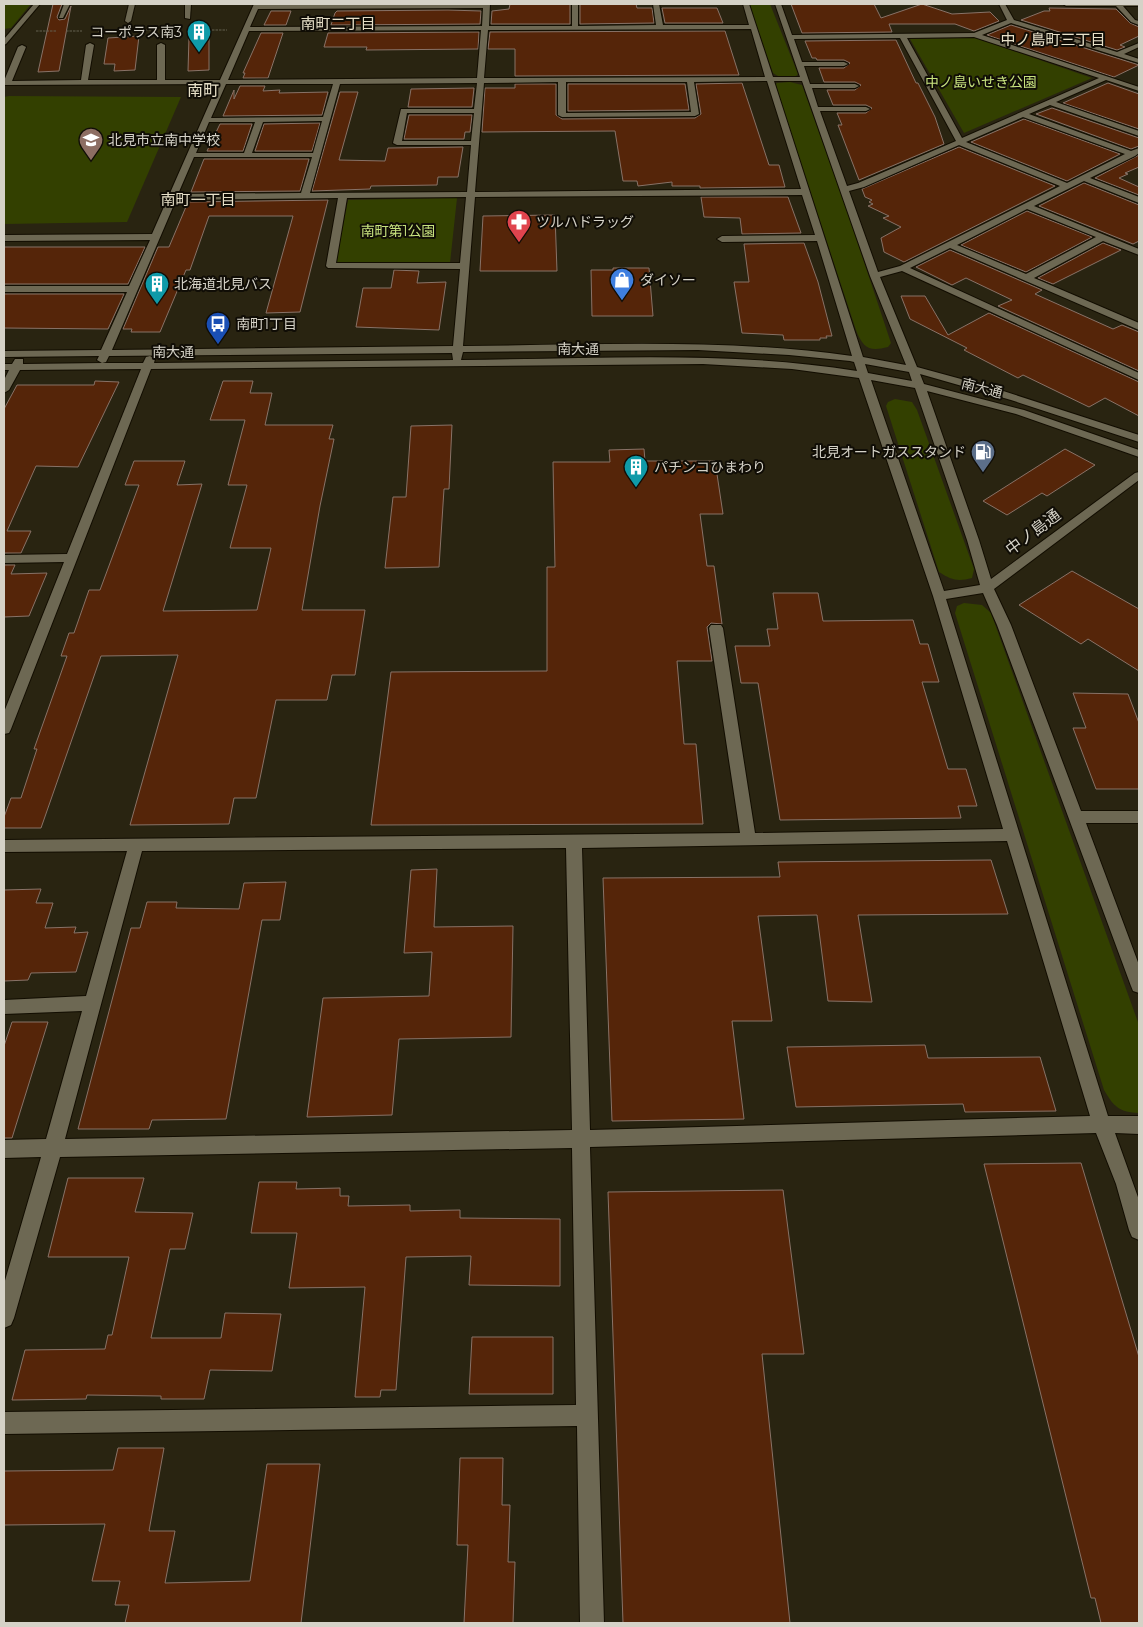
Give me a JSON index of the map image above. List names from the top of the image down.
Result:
{
  "streets": {
    "street": ["南大通", "中ノ島通"]
  },
  "districts": [
    "南町二丁目",
    "中ノ島町三丁目",
    "南町",
    "南町一丁目"
  ],
  "parks": ["中ノ島いせき公園", "南町第1公園"],
  "places": {
    "building": ["コーポラス南3", "北海道北見バス", "パチンコひまわり"],
    "school or university": ["北見市立南中学校"],
    "pharmacy": ["ツルハドラッグ"],
    "shop": ["ダイソー"],
    "bus stop": ["南町1丁目"],
    "fuel station": ["北見オートガススタンド"]
  }
}
